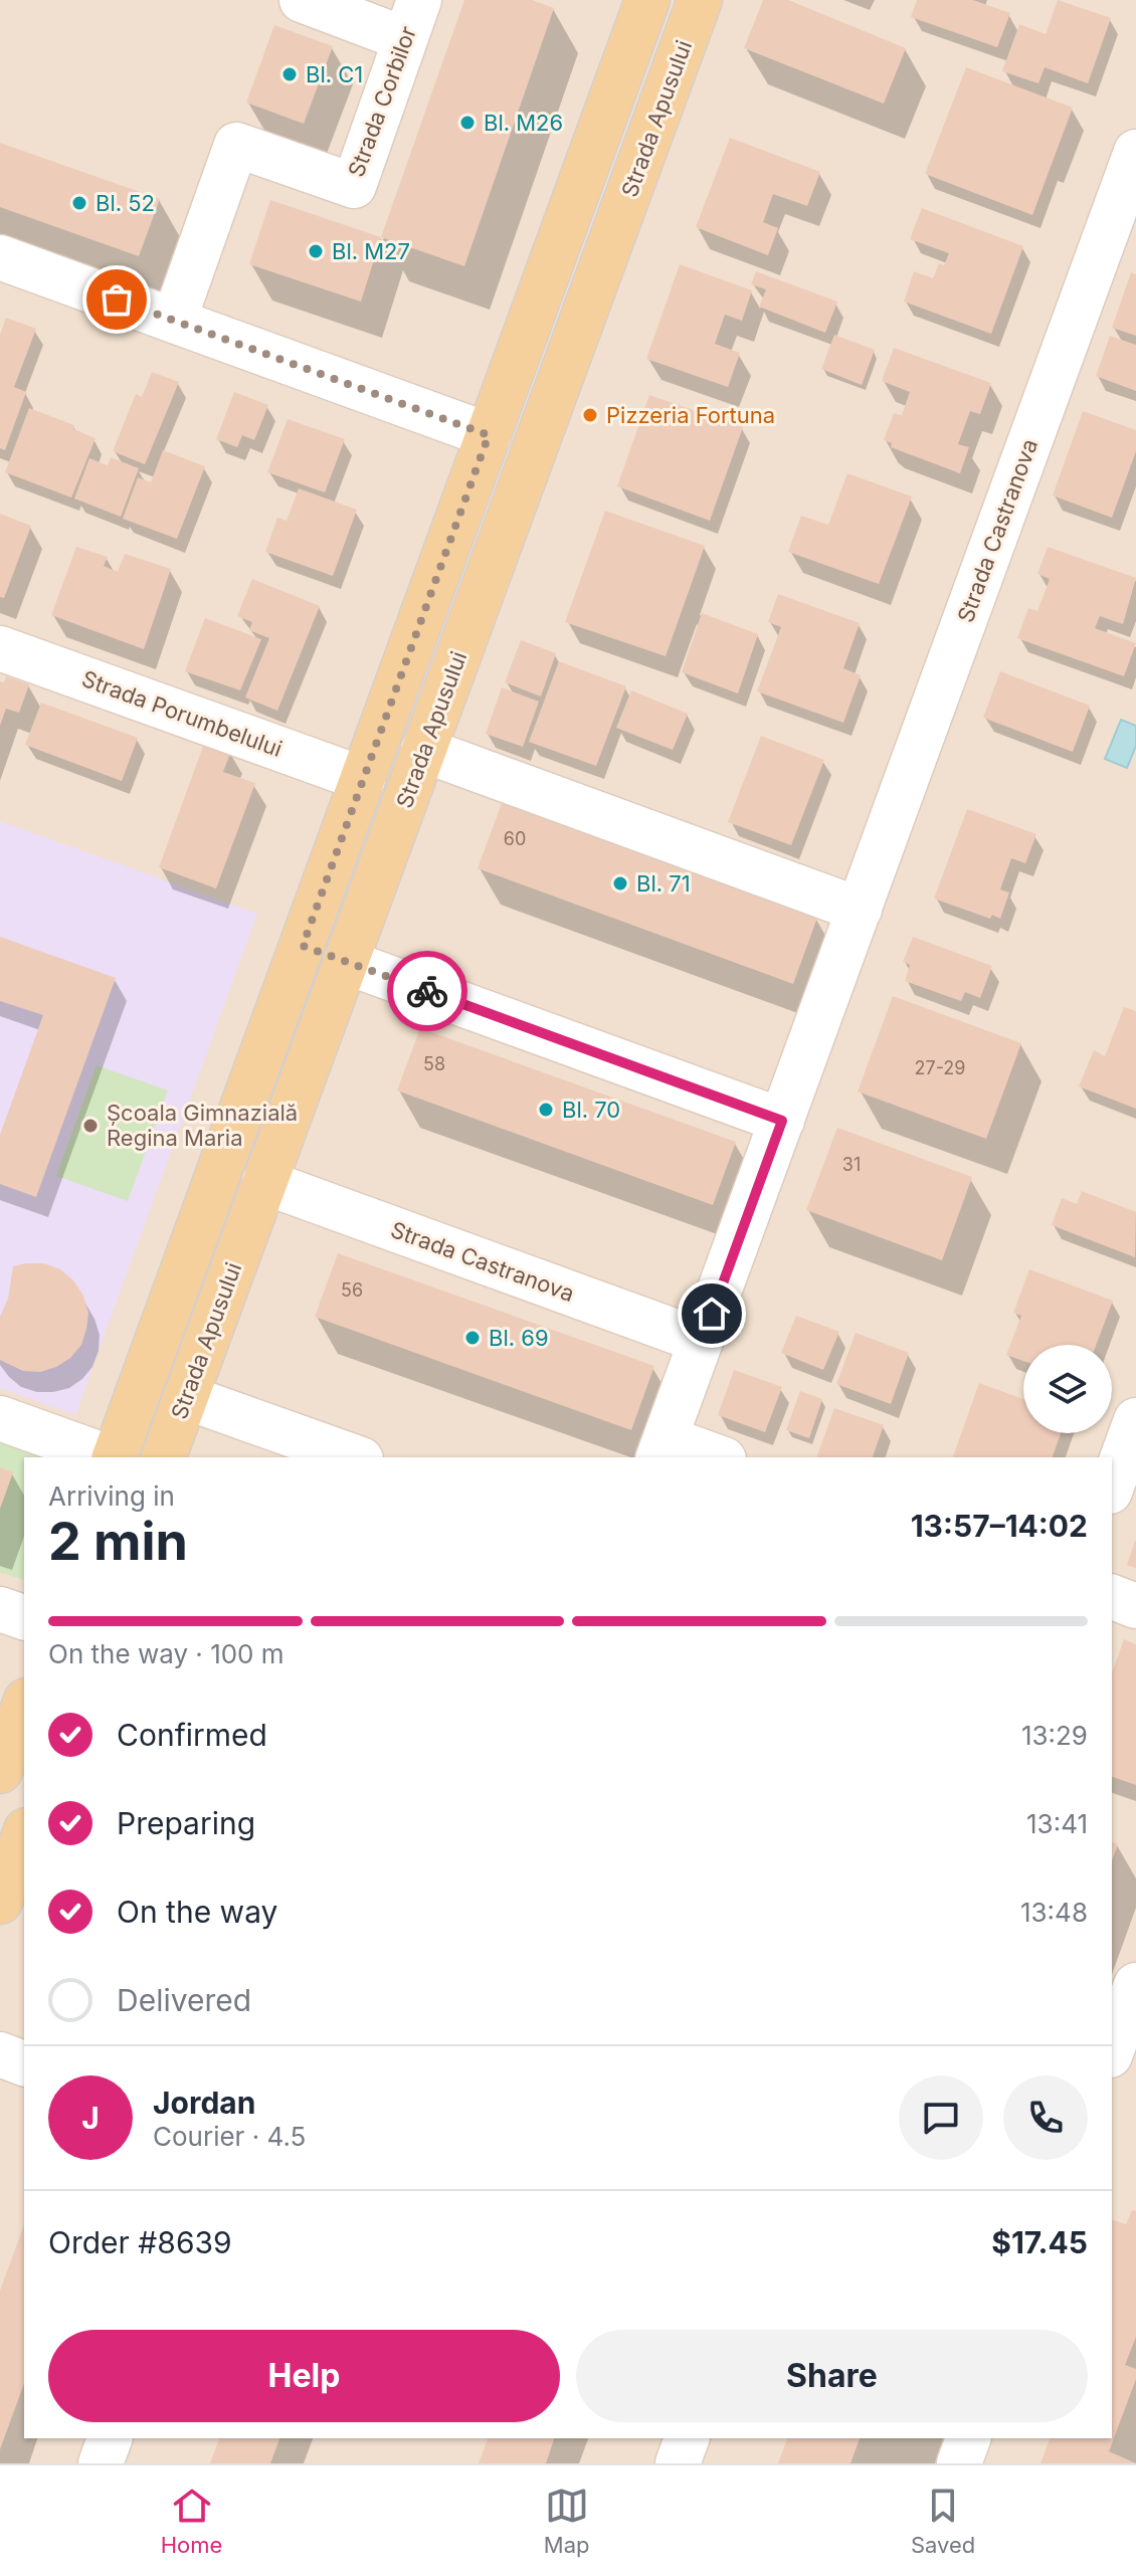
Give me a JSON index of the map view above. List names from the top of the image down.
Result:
{
  "streets": {
    "main road": ["Strada Apusului"],
    "street": ["Strada Corbilor", "Strada Castranova", "Strada Porumbelului"]
  },
  "crossings": [
    ["Strada Apusului", "Strada Castranova"],
    ["Strada Apusului", "Strada Porumbelului"]
  ],
  "places": [
    "Bl. C1",
    "Bl. M26",
    "Bl. 52",
    "Bl. M27",
    "Pizzeria Fortuna",
    "Bl. 71",
    "Bl. 70",
    "Școala Gimnazială Regina Maria",
    "Bl. 69"
  ],
  "house_numbers": [
    "60",
    "58",
    "27-29",
    "31",
    "56"
  ],
  "page": {
    "heading": ["2 min", "Arriving in", "13:57–14:02"],
    "panel": [
      "Jordan",
      "Courier · 4.5",
      "Order #8639",
      "$17.45"
    ],
    "bar": "On the way · 100 m",
    "list": [
      ["Confirmed", "13:29"],
      ["Preparing", "13:41"],
      ["On the way", "13:48"],
      "Delivered"
    ],
    "round": "J",
    "buttons": ["Help", "Share"],
    "tabs": ["Home", "Map", "Saved"]
  }
}
